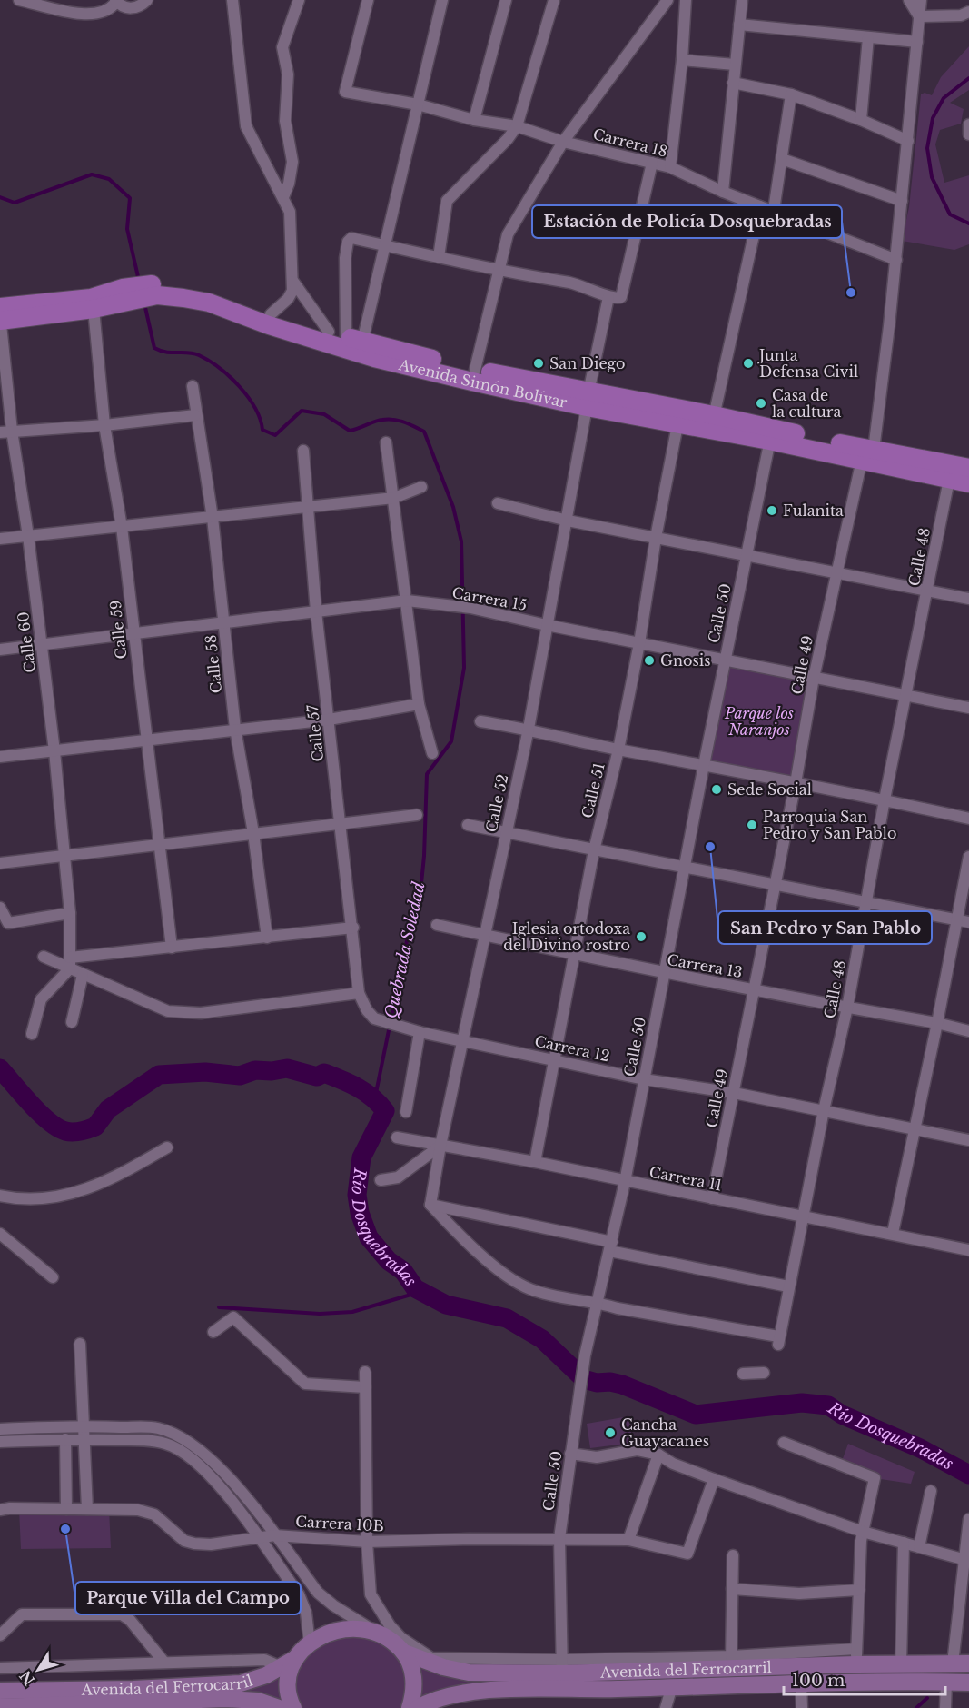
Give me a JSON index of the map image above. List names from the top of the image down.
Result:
{
  "streets": {
    "main road": ["Avenida Simón Bolívar", "Avenida del Ferrocarril"],
    "street": [
      "Carrera 18",
      "Calle 48",
      "Carrera 15",
      "Calle 50",
      "Calle 59",
      "Calle 60",
      "Calle 58",
      "Calle 49",
      "Calle 57",
      "Calle 51",
      "Calle 52",
      "Carrera 13",
      "Carrera 12",
      "Carrera 11",
      "Carrera 10B"
    ]
  },
  "crossings": [
    ["Carrera 18", "Calle 49"],
    ["Avenida Simón Bolívar", "Calle 48"],
    ["Avenida Simón Bolívar", "Calle 50"],
    ["Avenida Simón Bolívar", "Calle 59"],
    ["Avenida Simón Bolívar", "Calle 60"],
    ["Avenida Simón Bolívar", "Calle 49"],
    ["Avenida Simón Bolívar", "Calle 51"],
    ["Avenida Simón Bolívar", "Calle 52"],
    ["Calle 48", "Carrera 15"],
    ["Calle 48", "Calle 50"],
    ["Calle 48", "Carrera 13"],
    ["Calle 48", "Carrera 12"],
    ["Calle 48", "Carrera 11"],
    ["Carrera 15", "Calle 50"],
    ["Carrera 15", "Calle 59"],
    ["Carrera 15", "Calle 60"],
    ["Carrera 15", "Calle 58"],
    ["Carrera 15", "Calle 49"],
    ["Carrera 15", "Calle 57"],
    ["Carrera 15", "Calle 51"],
    ["Carrera 15", "Calle 52"],
    ["Calle 50", "Carrera 13"],
    ["Calle 50", "Carrera 12"],
    ["Calle 50", "Carrera 11"],
    ["Calle 50", "Carrera 10B"],
    ["Calle 50", "Avenida del Ferrocarril"],
    ["Calle 49", "Carrera 13"],
    ["Calle 49", "Carrera 12"],
    ["Calle 49", "Carrera 11"],
    ["Calle 57", "Carrera 12"],
    ["Calle 51", "Carrera 13"],
    ["Calle 51", "Carrera 12"],
    ["Calle 51", "Carrera 11"],
    ["Calle 52", "Carrera 13"],
    ["Calle 52", "Carrera 12"],
    ["Calle 52", "Carrera 11"]
  ],
  "water": ["Quebrada Soledad", "Río Dosquebradas"],
  "parks": ["Parque los Naranjos"],
  "places": [
    "Estación de Policía Dosquebradas",
    "San Diego",
    "Junta Defensa Civil",
    "Casa de la cultura",
    "Fulanita",
    "Gnosis",
    "Sede Social",
    "Parroquia San Pedro y San Pablo",
    "San Pedro y San Pablo",
    "Iglesia ortodoxa del Divino rostro",
    "Cancha Guayacanes",
    "Parque Villa del Campo"
  ],
  "scale_bar": "100 m",
  "north": "bottom left"
}
